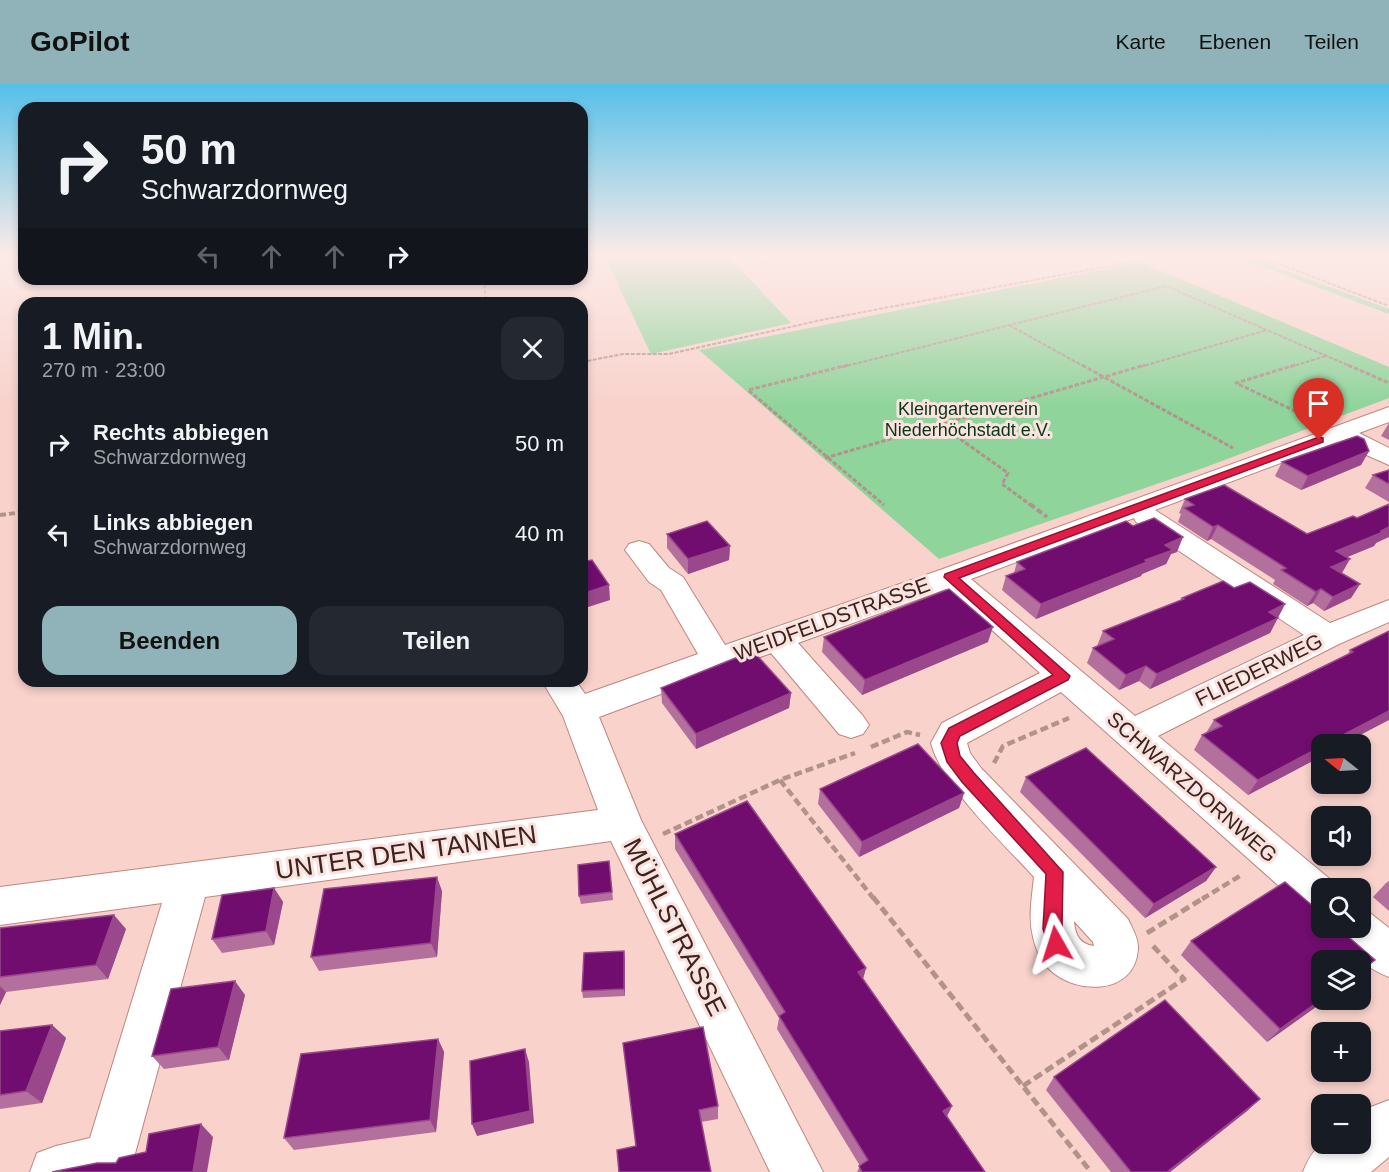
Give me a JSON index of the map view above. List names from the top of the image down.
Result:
{
  "streets": {
    "street": [
      "WEIDFELDSTRASSE",
      "FLIEDERWEG",
      "SCHWARZDORNWEG",
      "UNTER DEN TANNEN",
      "MÜHLSTRASSE"
    ]
  },
  "crossings": [
    ["WEIDFELDSTRASSE", "SCHWARZDORNWEG"],
    ["WEIDFELDSTRASSE", "MÜHLSTRASSE"],
    ["FLIEDERWEG", "SCHWARZDORNWEG"],
    ["UNTER DEN TANNEN", "MÜHLSTRASSE"]
  ],
  "parks": ["Kleingartenverein Niederhöchstadt e.V."],
  "north": "left",
  "page": {
    "header": "GoPilot",
    "nav": ["Karte", "Ebenen", "Teilen"],
    "turn": ["50 m", "Schwarzdornweg"],
    "heading": ["1 Min.", "270 m · 23:00"],
    "list": [
      {
        "name": "Rechts abbiegen",
        "note": "Schwarzdornweg",
        "value": "50 m"
      },
      {
        "name": "Links abbiegen",
        "note": "Schwarzdornweg",
        "value": "40 m"
      }
    ],
    "buttons": ["Beenden", "Teilen"],
    "map_buttons": ["+", "−"]
  }
}
